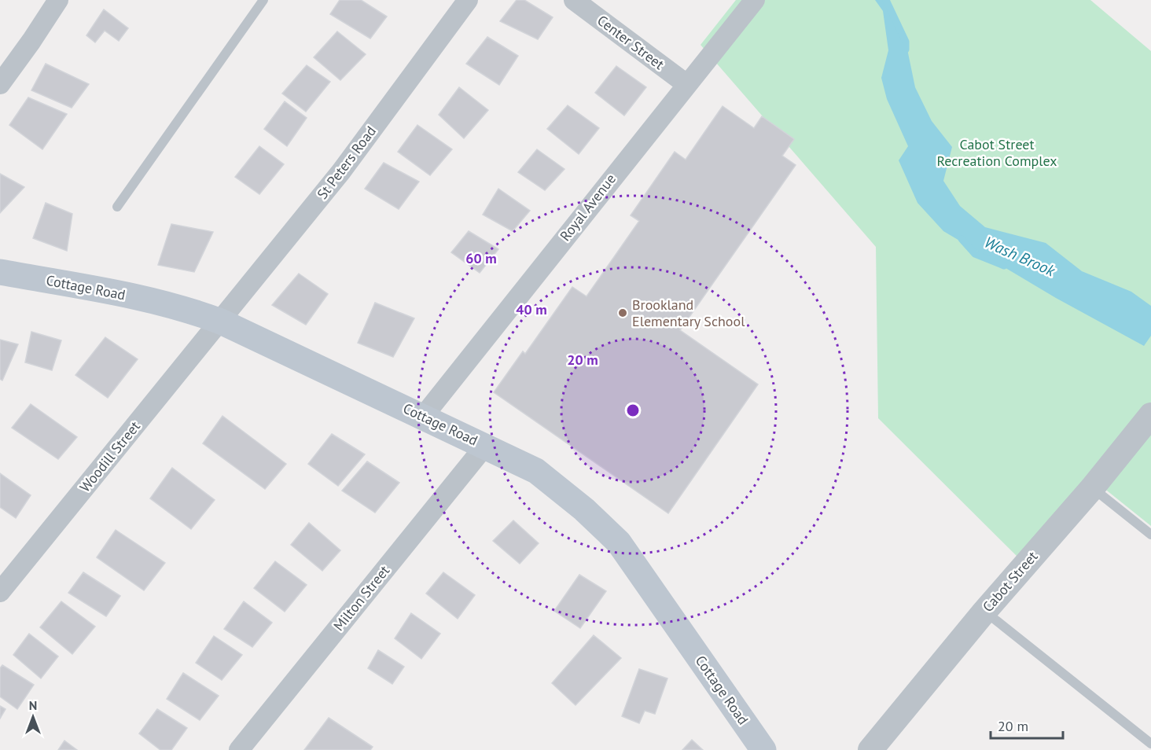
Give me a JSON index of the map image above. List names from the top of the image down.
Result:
{
  "streets": {
    "main road": ["Cottage Road"],
    "street": [
      "Center Street",
      "St Peters Road",
      "Royal Avenue",
      "Woodill Street",
      "Cabot Street",
      "Milton Street"
    ]
  },
  "crossings": [
    ["Center Street", "Royal Avenue"],
    ["St Peters Road", "Cottage Road"],
    ["St Peters Road", "Woodill Street"],
    ["Royal Avenue", "Cottage Road"],
    ["Cottage Road", "Woodill Street"],
    ["Cottage Road", "Milton Street"]
  ],
  "water": ["Wash Brook"],
  "parks": ["Cabot Street Recreation Complex"],
  "places": ["Brookland Elementary School"],
  "scale_bar": "20 m",
  "north": "top",
  "rings": ["60 m", "40 m", "20 m"]
}
